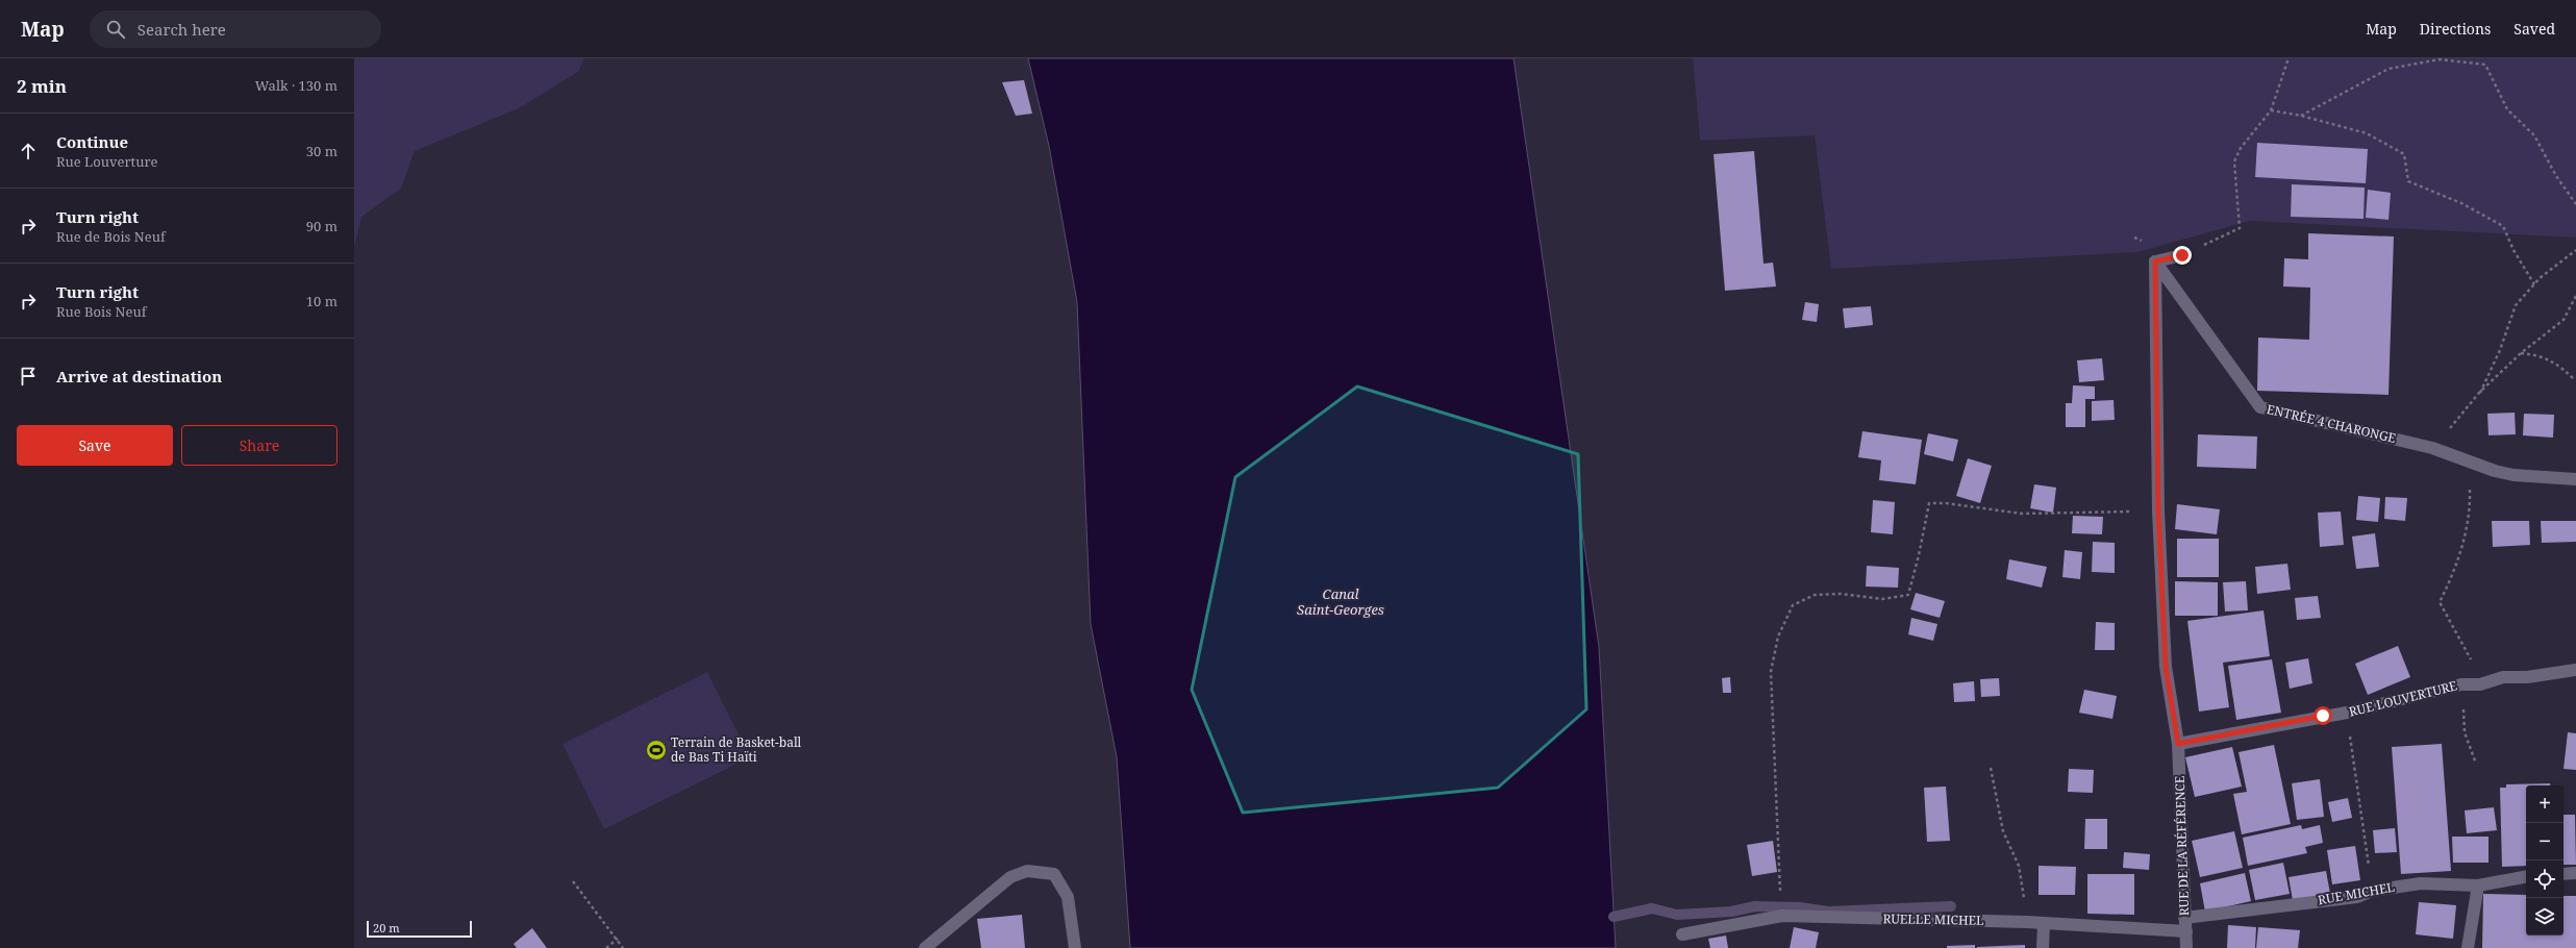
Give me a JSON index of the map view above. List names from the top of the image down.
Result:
{
  "streets": {
    "street": [
      "ENTRÉE 4 CHARONGE",
      "RUE LOUVERTURE",
      "RUE DE LA RÉFÉRENCE",
      "RUE MICHEL",
      "RUELLE MICHEL"
    ]
  },
  "crossings": [
    ["ENTRÉE 4 CHARONGE", "RUE DE LA RÉFÉRENCE"],
    ["RUE LOUVERTURE", "RUE DE LA RÉFÉRENCE"],
    ["RUE DE LA RÉFÉRENCE", "RUE MICHEL"],
    ["RUE DE LA RÉFÉRENCE", "RUELLE MICHEL"]
  ],
  "water": ["Canal Saint-Georges"],
  "places": {
    "sports": ["Terrain de Basket-ball de Bas Ti Haïti"]
  },
  "scale_bar": "20 m",
  "page": {
    "header": "Map",
    "search": "Search here",
    "nav": ["Map", "Directions", "Saved"],
    "heading": ["2 min", "Walk · 130 m"],
    "list": [
      ["Continue", "Rue Louverture", "30 m"],
      ["Turn right", "Rue de Bois Neuf", "90 m"],
      ["Turn right", "Rue Bois Neuf", "10 m"],
      "Arrive at destination"
    ],
    "buttons": ["Save", "Share"],
    "map_buttons": ["+", "−"],
    "scale": "20 m"
  }
}
